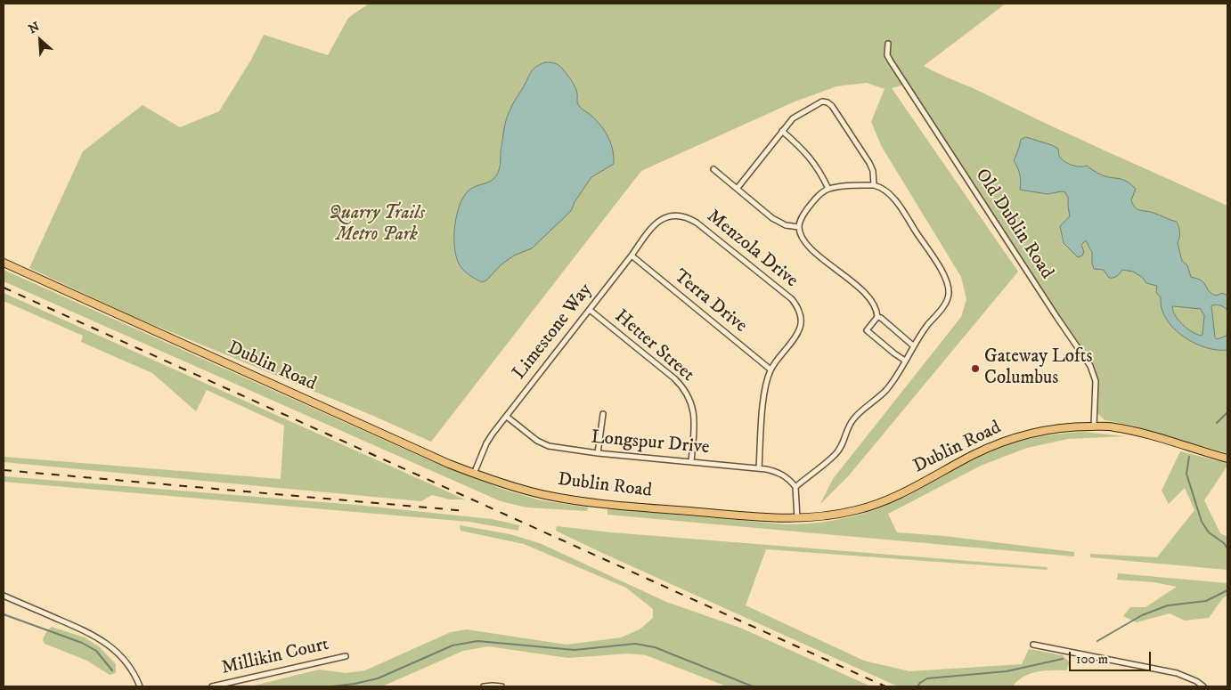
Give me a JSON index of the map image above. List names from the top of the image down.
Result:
{
  "streets": {
    "main road": ["Dublin Road"],
    "street": [
      "Old Dublin Road",
      "Menzola Drive",
      "Terra Drive",
      "Limestone Way",
      "Hetter Street",
      "Longspur Drive",
      "Millikin Court"
    ]
  },
  "crossings": [
    ["Old Dublin Road", "Dublin Road"],
    ["Menzola Drive", "Terra Drive"],
    ["Menzola Drive", "Limestone Way"],
    ["Terra Drive", "Limestone Way"],
    ["Limestone Way", "Hetter Street"],
    ["Limestone Way", "Dublin Road"],
    ["Limestone Way", "Longspur Drive"],
    ["Hetter Street", "Longspur Drive"]
  ],
  "parks": ["Quarry Trails Metro Park"],
  "places": ["Gateway Lofts Columbus"],
  "scale_bar": "100 m",
  "north": "top left"
}
